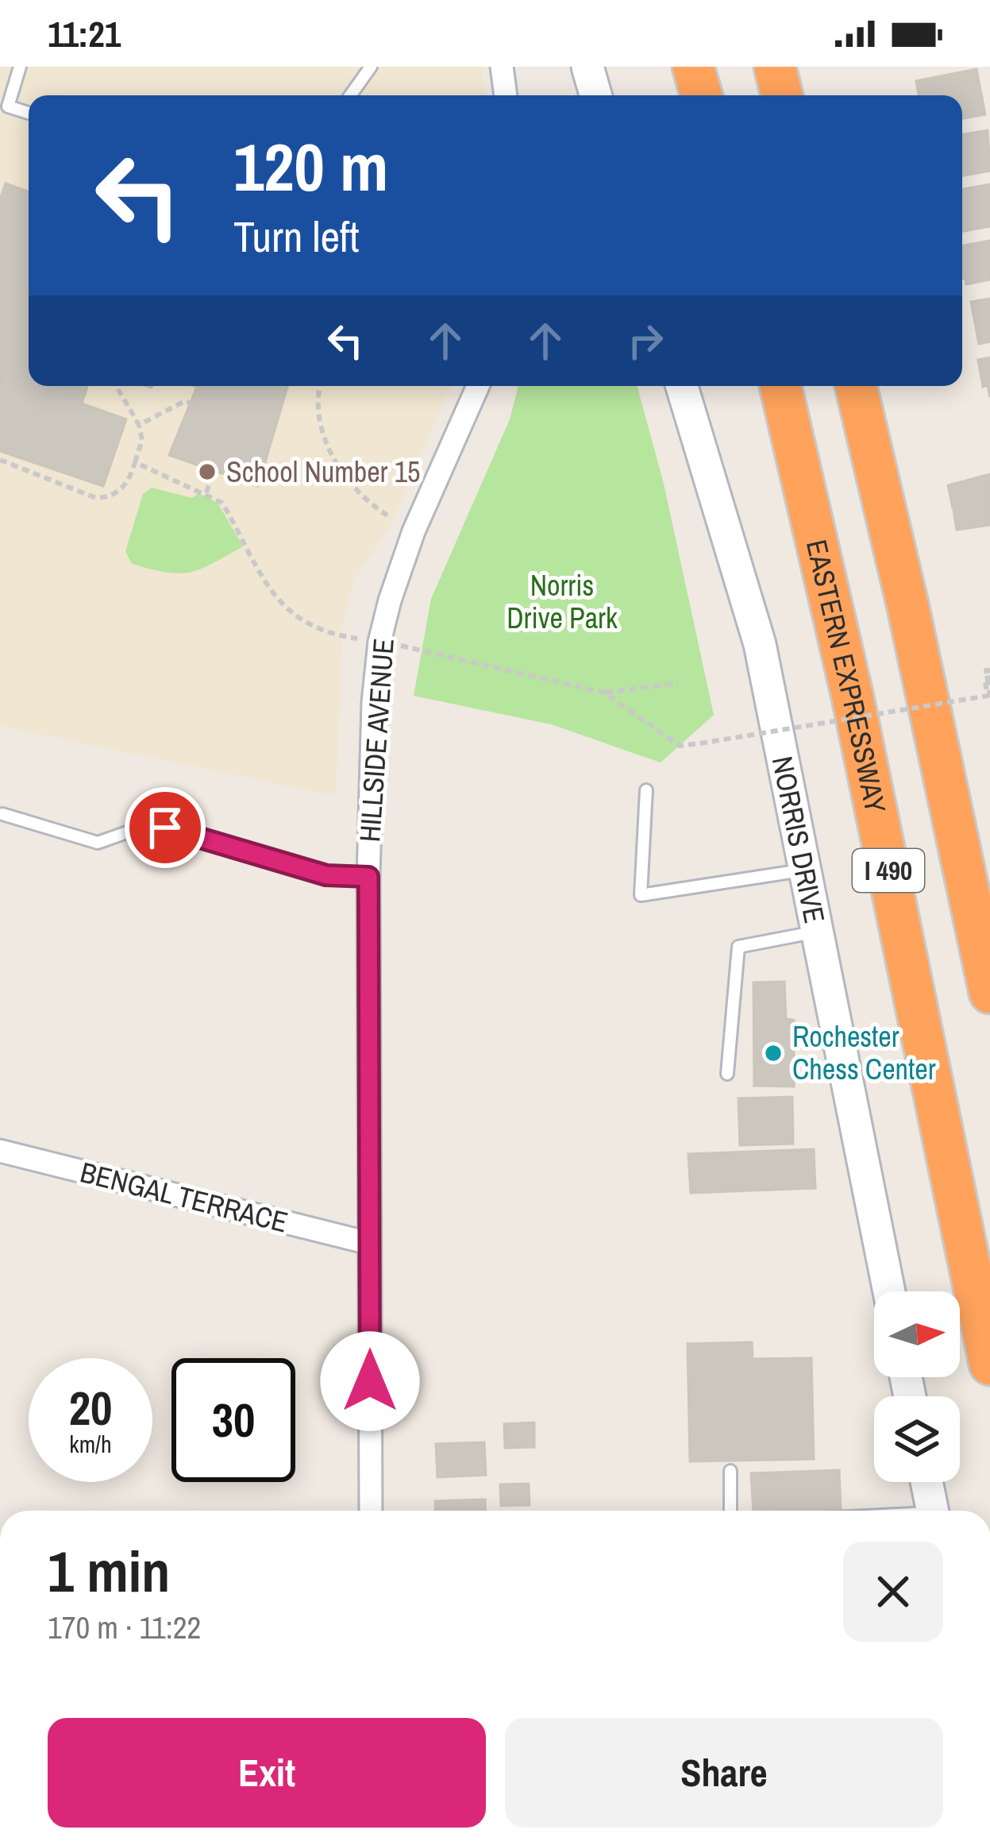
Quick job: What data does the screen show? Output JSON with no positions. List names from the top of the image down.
{
  "streets": {
    "highway": ["EASTERN EXPRESSWAY", "I 490"],
    "street": ["HILLSIDE AVENUE", "NORRIS DRIVE", "BENGAL TERRACE"]
  },
  "crossings": [
    ["HILLSIDE AVENUE", "BENGAL TERRACE"]
  ],
  "parks": ["Norris Drive Park"],
  "places": ["School Number 15", "Rochester Chess Center"],
  "north": "right",
  "page": {
    "status": "11:21",
    "turn": ["120 m", "Turn left"],
    "speed": "20 km/h",
    "limit": "30",
    "heading": ["1 min", "170 m · 11:22"],
    "buttons": ["Exit", "Share"]
  }
}
